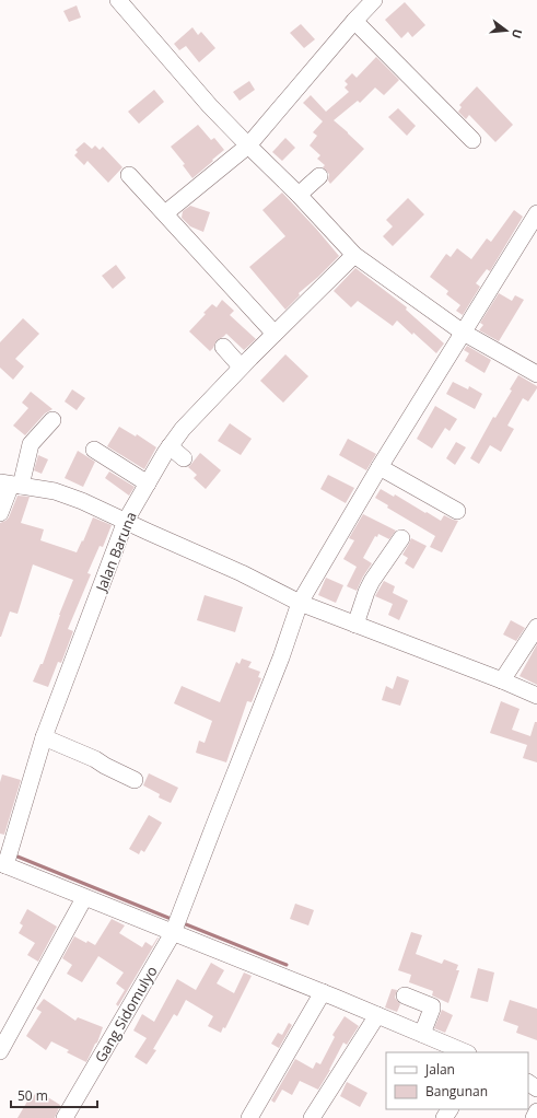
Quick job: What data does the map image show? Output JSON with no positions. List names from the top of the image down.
{
  "streets": {
    "street": ["Jalan Baruna", "Gang Sidomulyo"]
  },
  "legend": ["Jalan", "Bangunan"],
  "scale_bar": "50 m",
  "north": "right"
}
